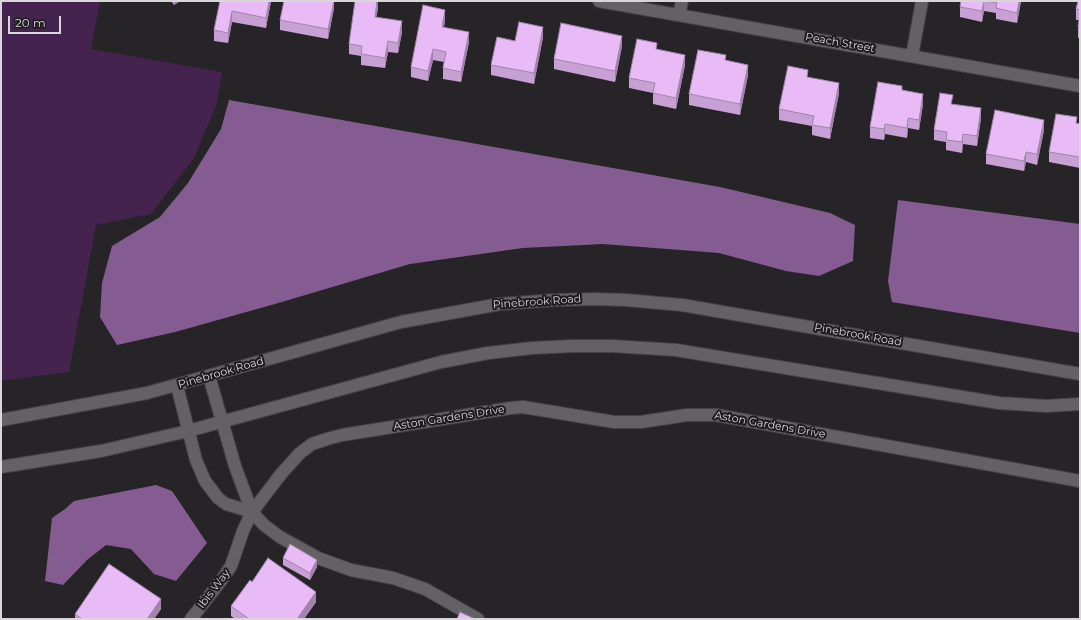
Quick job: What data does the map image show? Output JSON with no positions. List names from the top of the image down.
{
  "streets": {
    "street": [
      "Peach Street",
      "Pinebrook Road",
      "Aston Gardens Drive",
      "Ibis Way"
    ]
  },
  "crossings": [
    ["Aston Gardens Drive", "Ibis Way"]
  ],
  "scale_bar": "20 m"
}
